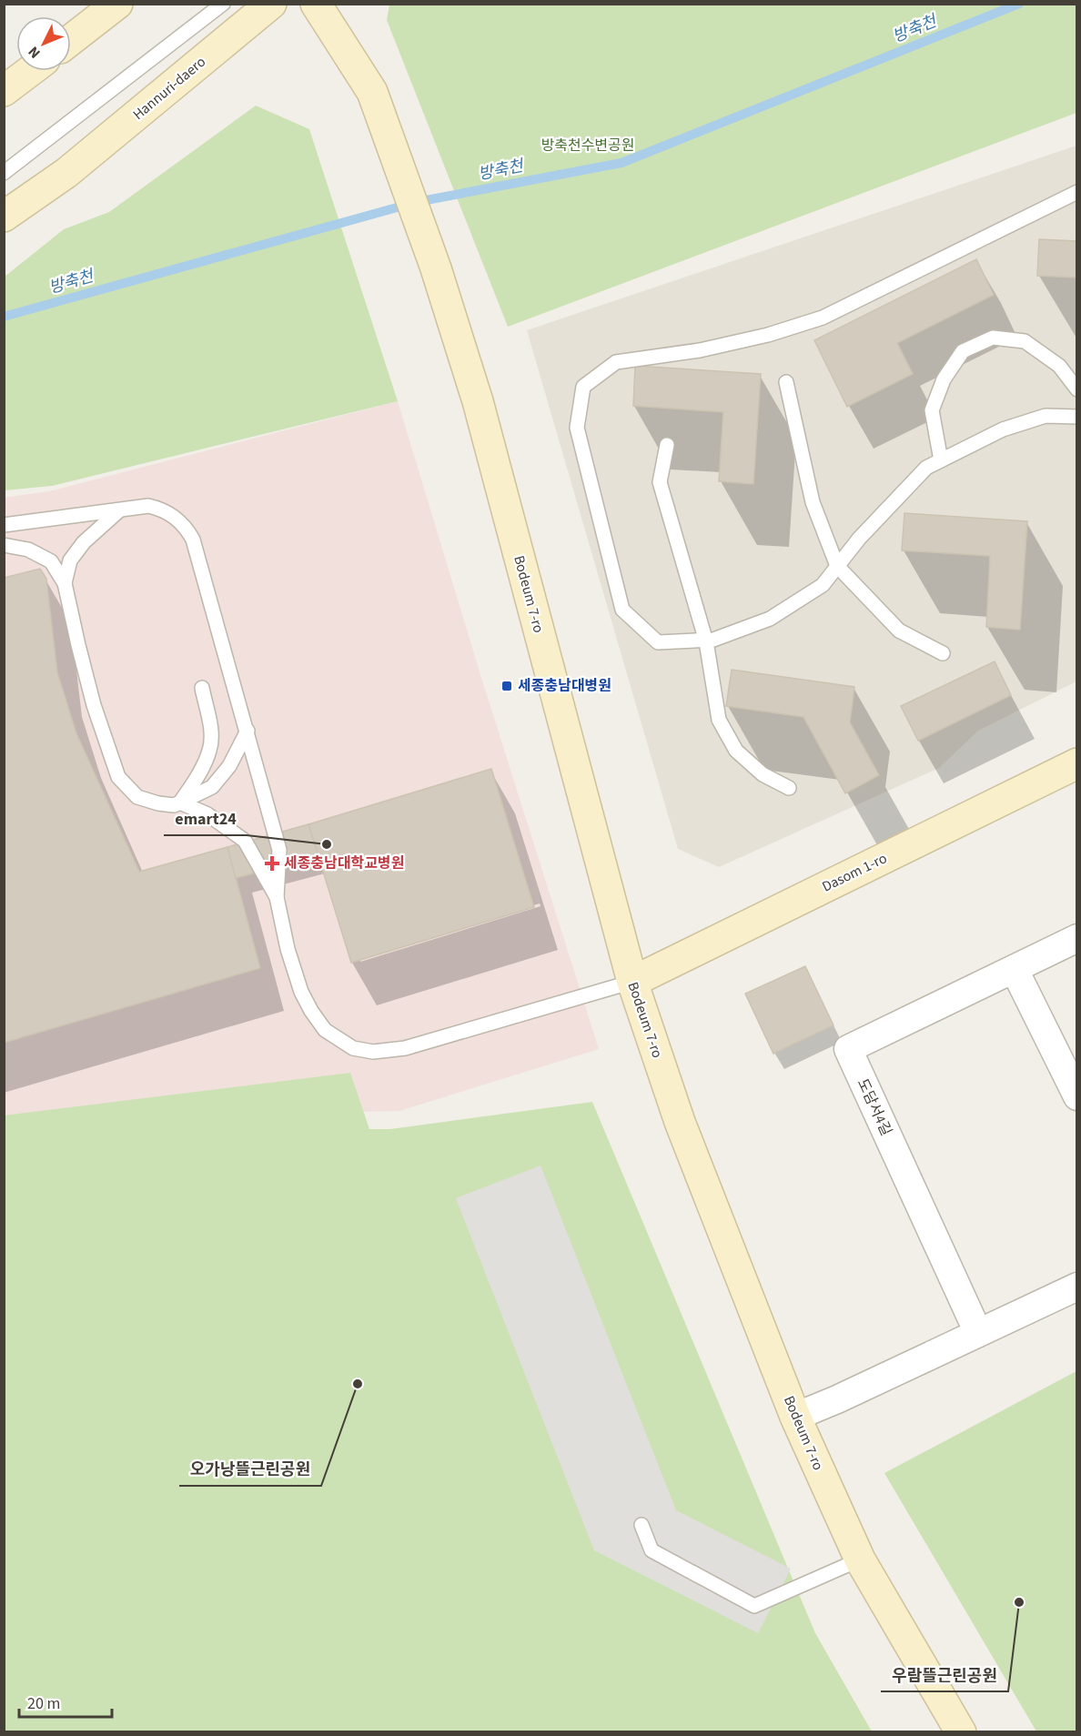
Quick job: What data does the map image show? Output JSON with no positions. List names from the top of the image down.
{
  "streets": {
    "street": [
      "Hannuri-daero",
      "Bodeum 7-ro",
      "Dasom 1-ro",
      "도담서4길"
    ]
  },
  "crossings": [
    ["Bodeum 7-ro", "Dasom 1-ro"]
  ],
  "water": ["방축천"],
  "parks": ["방축천수변공원"],
  "places": {
    "transit": ["세종충남대병원"],
    "other": ["emart24", "오가낭뜰근린공원", "우람뜰근린공원"],
    "health": ["세종충남대학교병원"]
  },
  "scale_bar": "20 m",
  "north": "bottom left"
}
